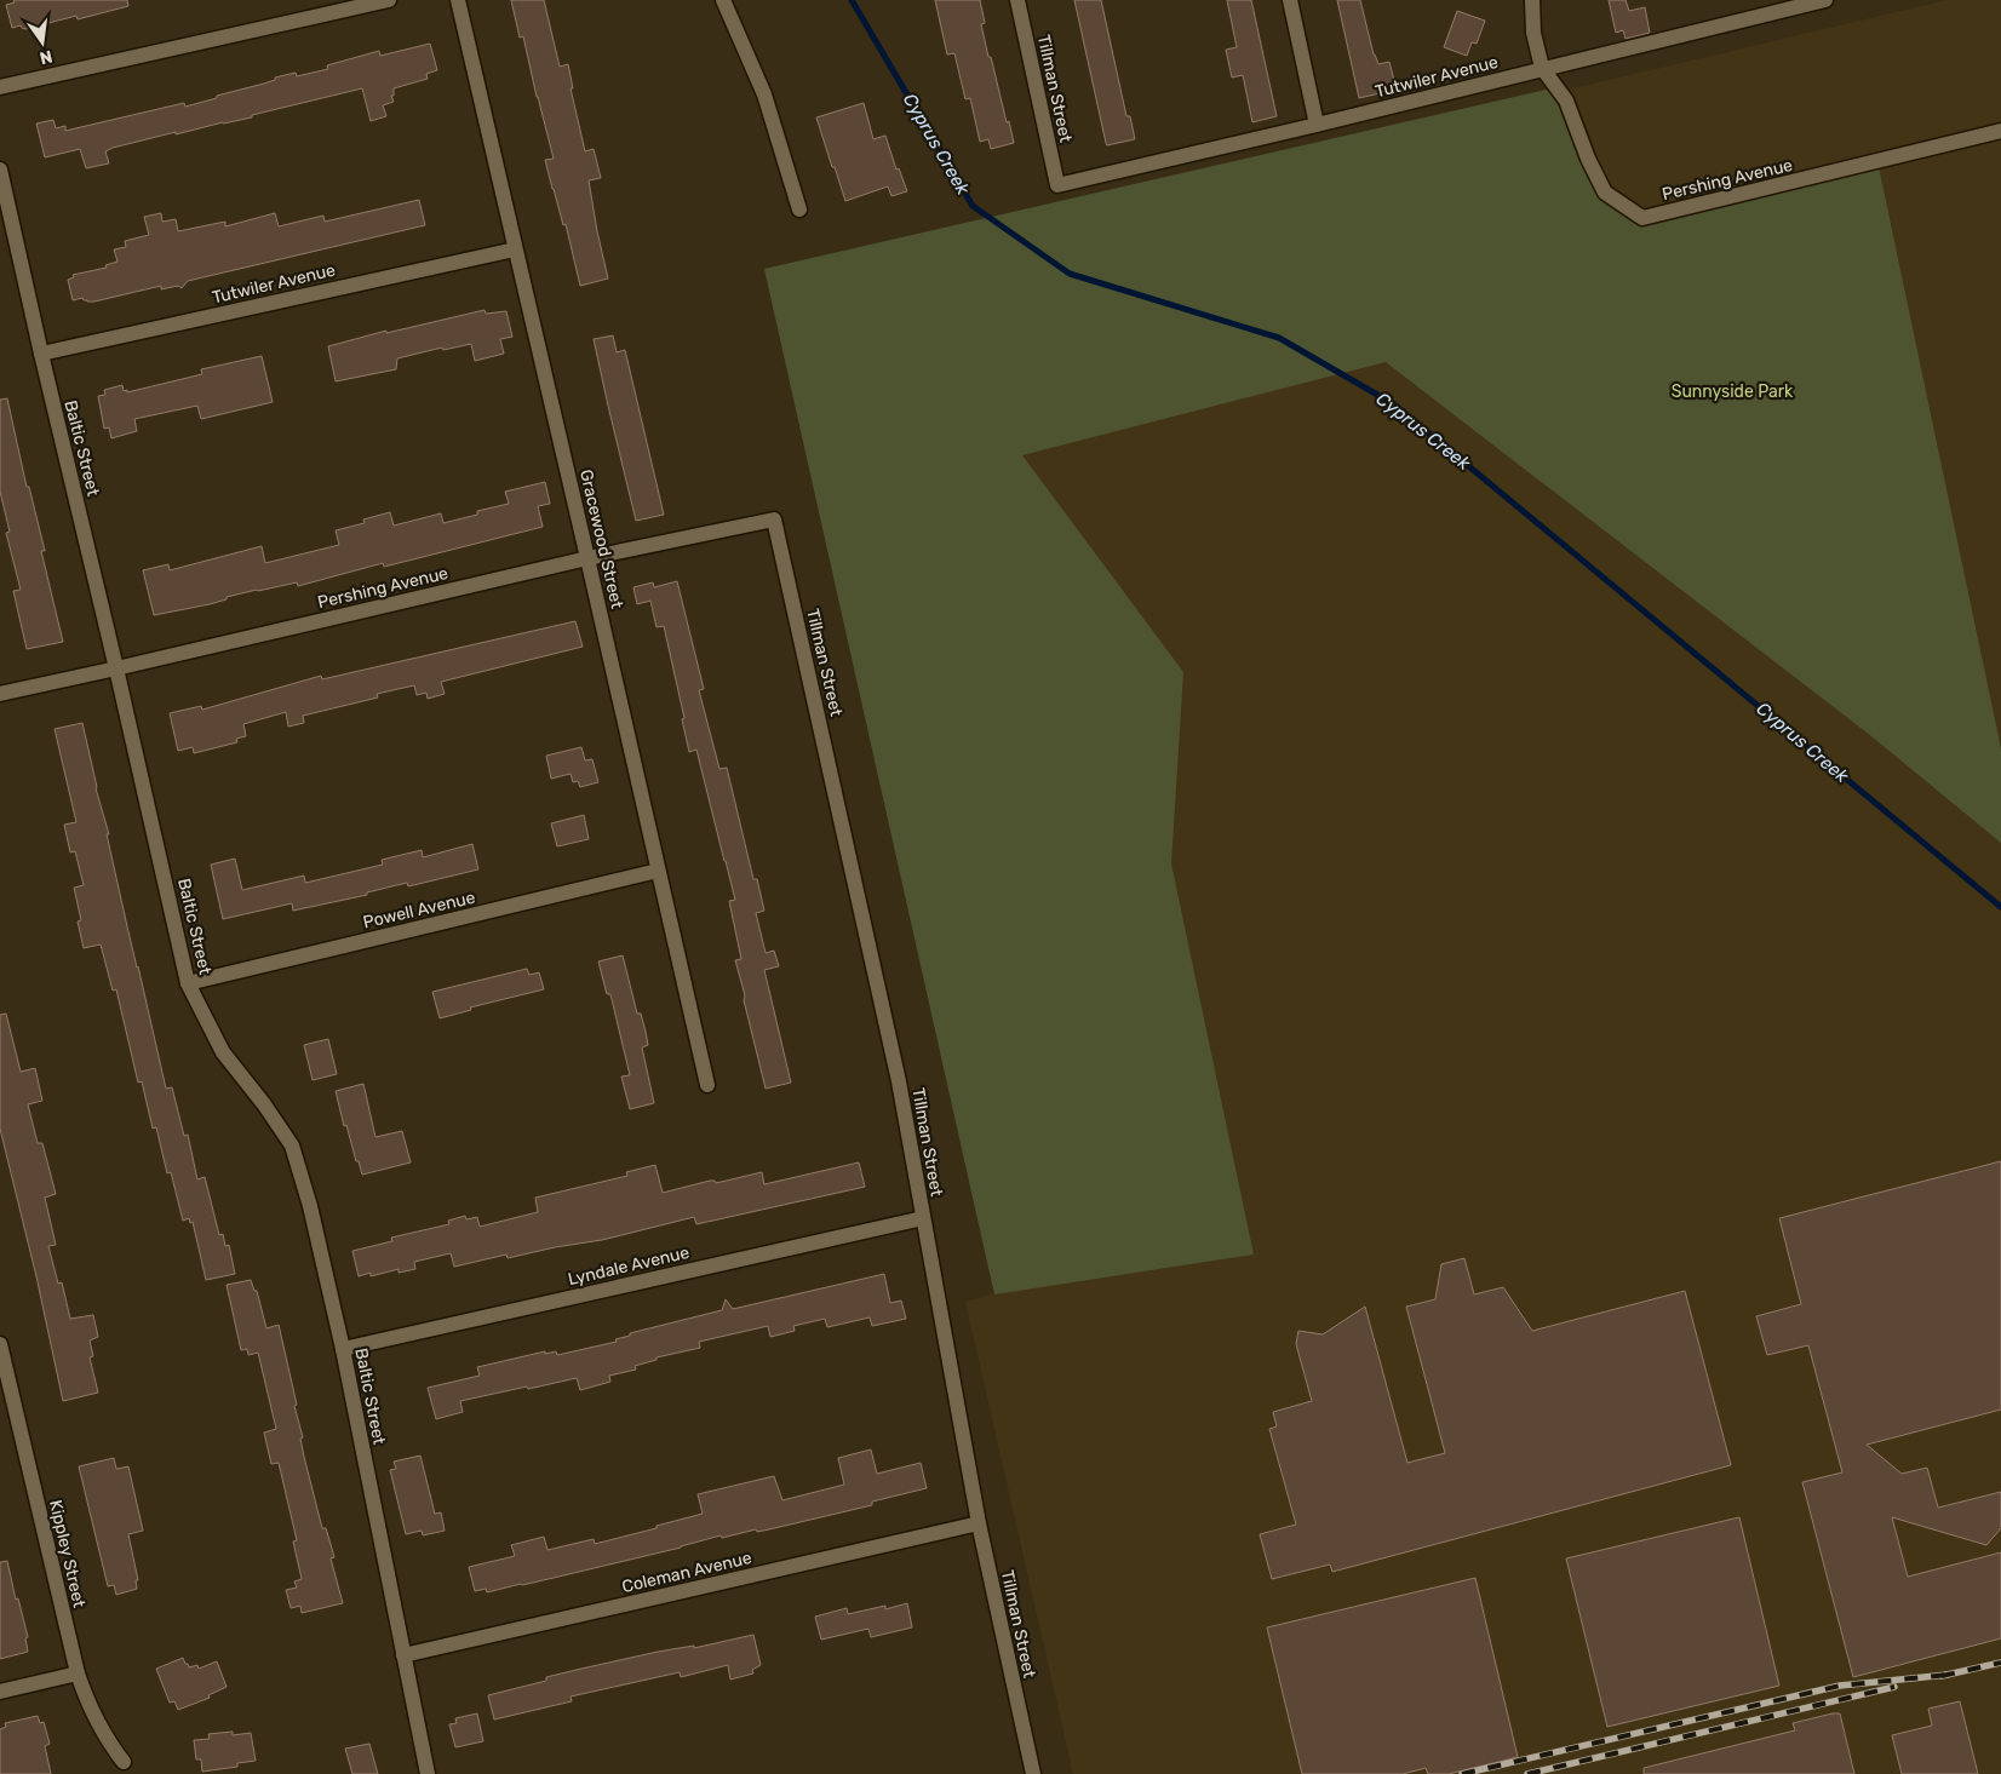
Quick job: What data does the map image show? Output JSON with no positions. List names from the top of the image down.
{
  "streets": {
    "street": [
      "Tutwiler Avenue",
      "Tillman Street",
      "Pershing Avenue",
      "Baltic Street",
      "Gracewood Street",
      "Powell Avenue",
      "Lyndale Avenue",
      "Kippley Street",
      "Coleman Avenue"
    ]
  },
  "crossings": [
    ["Tutwiler Avenue", "Tillman Street"],
    ["Tutwiler Avenue", "Pershing Avenue"],
    ["Tutwiler Avenue", "Baltic Street"],
    ["Tutwiler Avenue", "Gracewood Street"],
    ["Tillman Street", "Pershing Avenue"],
    ["Tillman Street", "Lyndale Avenue"],
    ["Tillman Street", "Coleman Avenue"],
    ["Pershing Avenue", "Baltic Street"],
    ["Pershing Avenue", "Gracewood Street"],
    ["Baltic Street", "Powell Avenue"],
    ["Baltic Street", "Lyndale Avenue"],
    ["Baltic Street", "Coleman Avenue"],
    ["Gracewood Street", "Powell Avenue"]
  ],
  "water": ["Cyprus Creek"],
  "parks": ["Sunnyside Park"],
  "north": "bottom"
}
